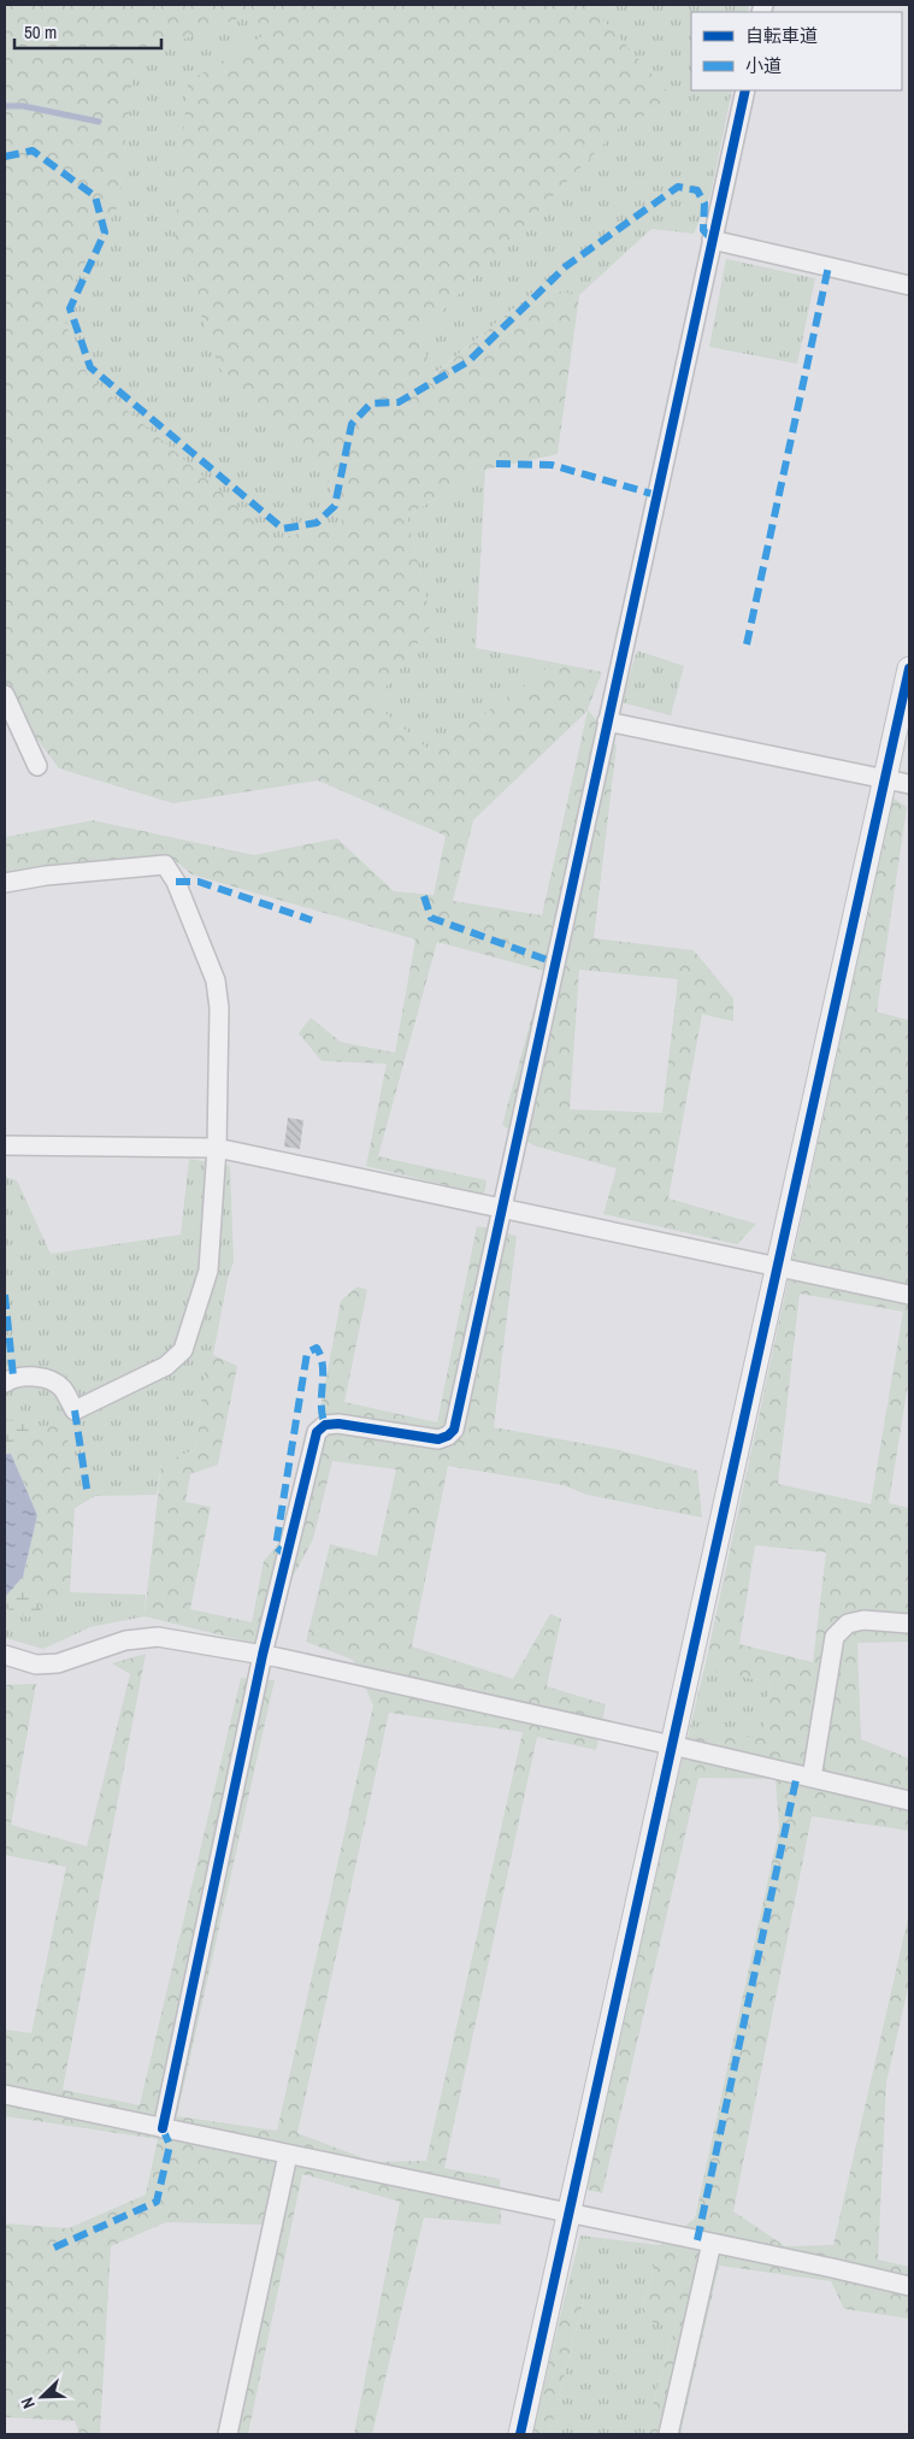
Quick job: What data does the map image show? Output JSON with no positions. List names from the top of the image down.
{
  "legend": ["自転車道", "小道"],
  "scale_bar": "50 m",
  "north": "bottom left"
}
